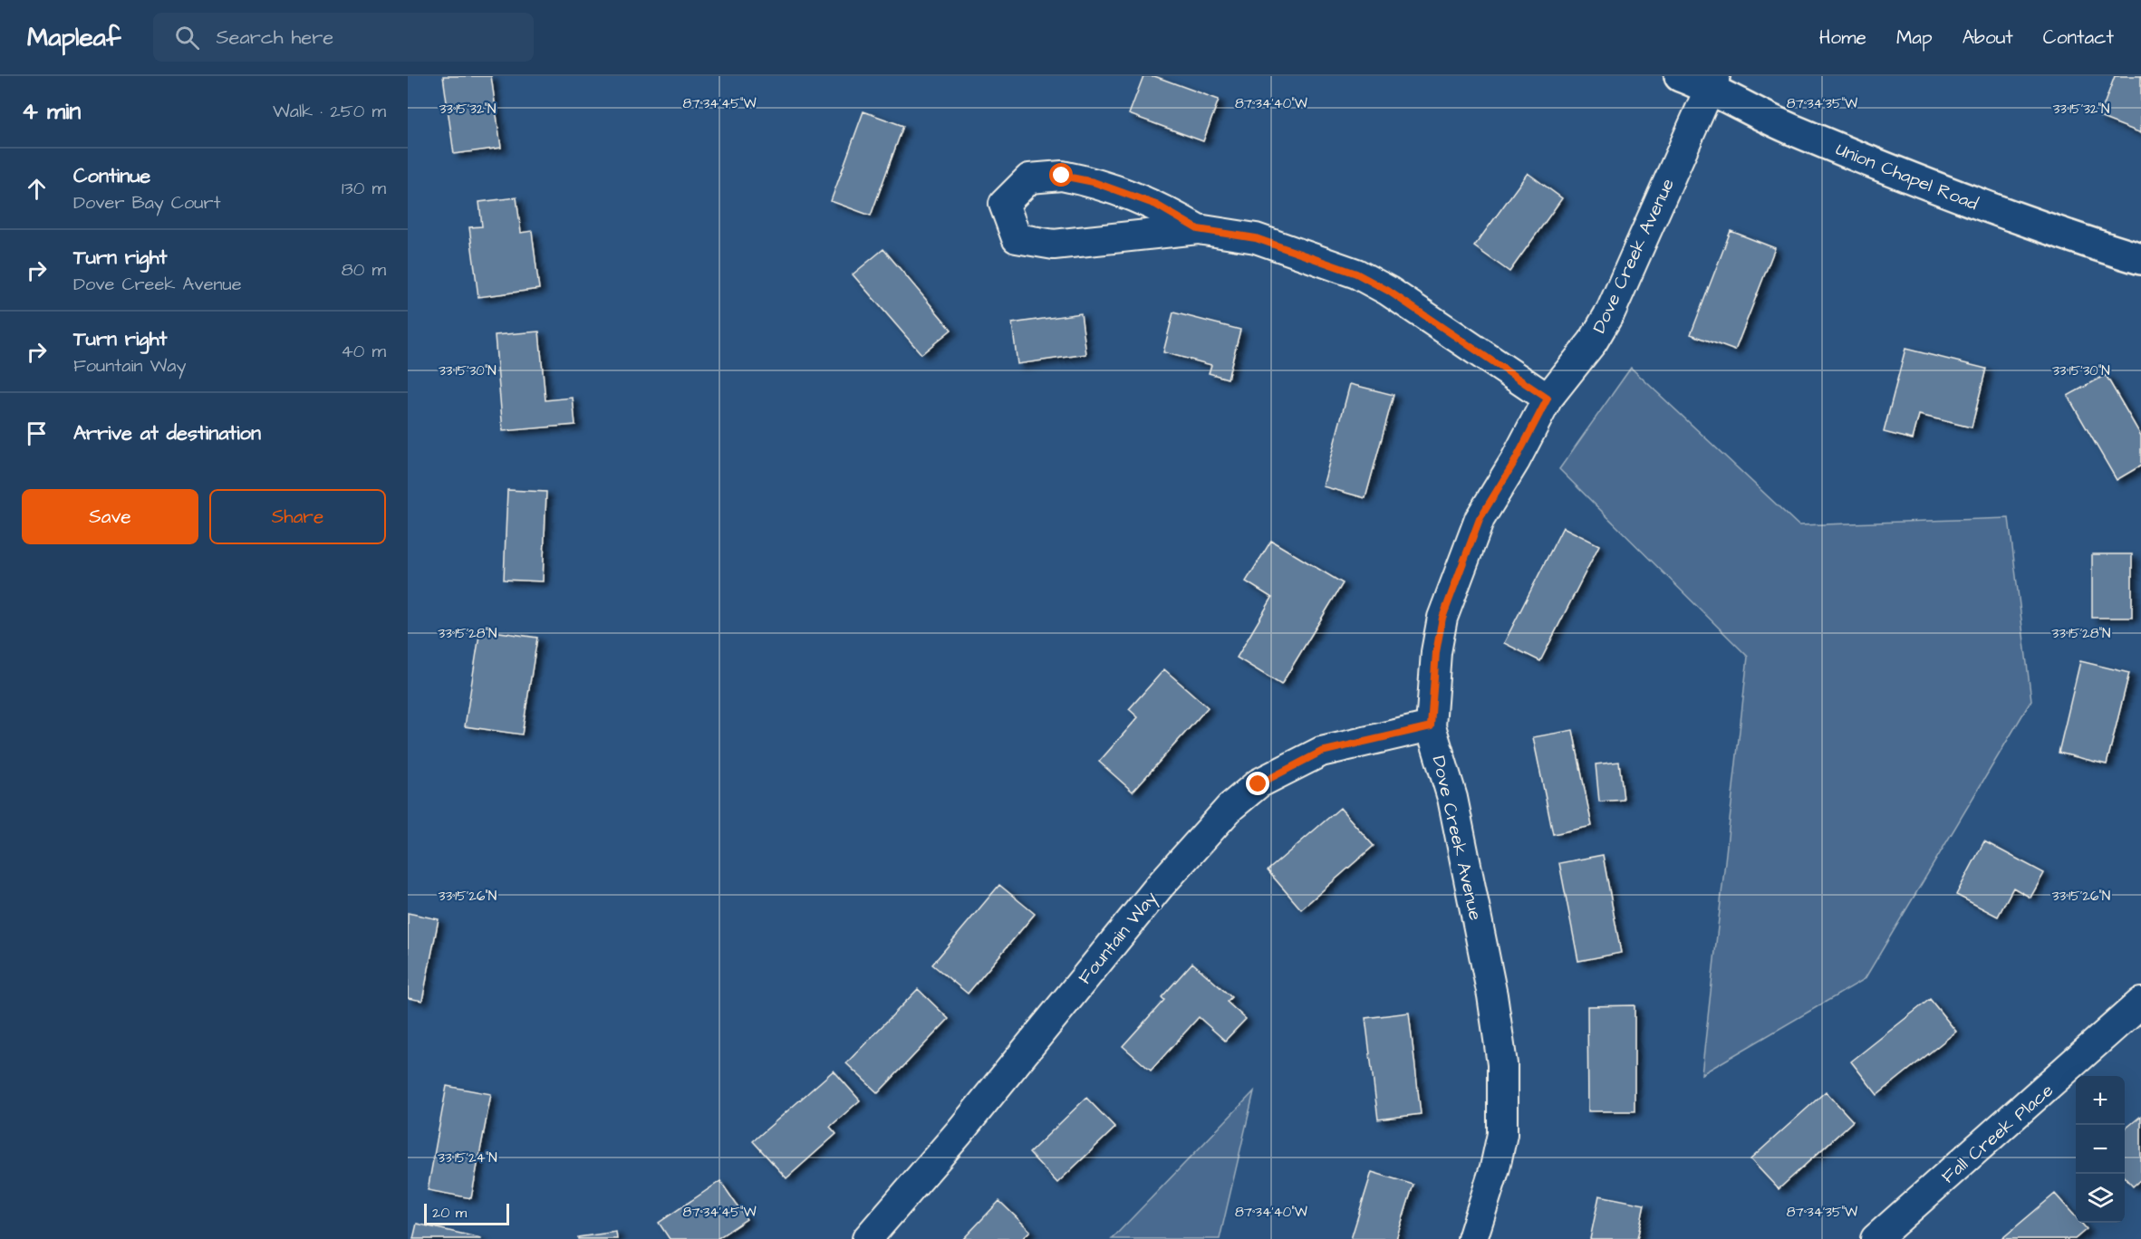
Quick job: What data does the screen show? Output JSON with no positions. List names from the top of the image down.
{
  "streets": {
    "street": [
      "Union Chapel Road",
      "Dove Creek Avenue",
      "Fountain Way",
      "Fall Creek Place"
    ]
  },
  "crossings": [
    ["Union Chapel Road", "Dove Creek Avenue"],
    ["Dove Creek Avenue", "Fountain Way"]
  ],
  "scale_bar": "20 m",
  "page": {
    "header": "Mapleaf",
    "search": "Search here",
    "nav": [
      "Home",
      "Map",
      "About",
      "Contact"
    ],
    "heading": ["4 min", "Walk · 250 m"],
    "list": [
      ["Continue", "Dover Bay Court", "130 m"],
      ["Turn right", "Dove Creek Avenue", "80 m"],
      ["Turn right", "Fountain Way", "40 m"],
      "Arrive at destination"
    ],
    "buttons": ["Save", "Share"],
    "map_buttons": ["+", "−"],
    "scale": "20 m"
  },
  "coordinates": [
    "87°34'45\"W",
    "87°34'40\"W",
    "87°34'35\"W",
    "33°15'32\"N",
    "33°15'30\"N",
    "33°15'28\"N",
    "33°15'26\"N",
    "33°15'24\"N"
  ]
}
